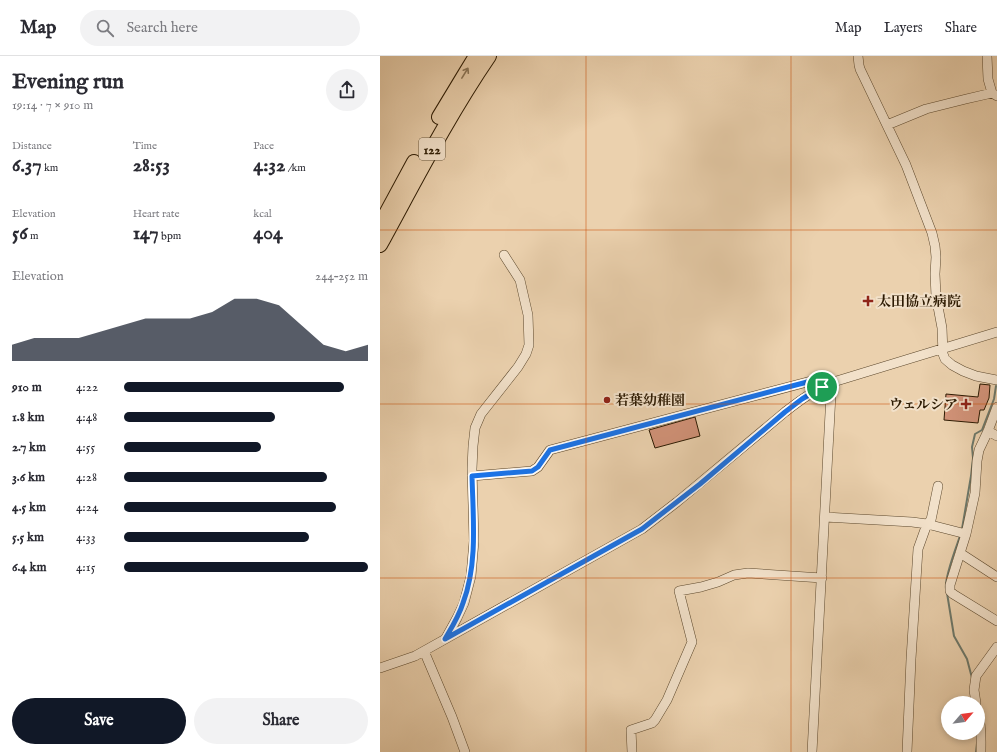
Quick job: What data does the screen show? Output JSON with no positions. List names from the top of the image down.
{
  "streets": {
    "highway": ["122"]
  },
  "places": {
    "health": ["太田協立病院", "ウェルシア"],
    "other": ["若葉幼稚園"]
  },
  "north": "top right",
  "page": {
    "header": "Map",
    "search": "Search here",
    "nav": ["Map", "Layers", "Share"],
    "heading": ["Evening run", "19:14 · 7 × 910 m"],
    "stats": [
      ["Distance", "6.37 km"],
      ["Time", "28:53"],
      ["Pace", "4:32 /km"],
      ["Elevation", "56 m"],
      ["Heart rate", "147 bpm"],
      ["kcal", "404"]
    ],
    "chart": ["Elevation", "244–252 m"],
    "list": [
      {
        "name": "910 m",
        "note": "4:22"
      },
      {
        "name": "1.8 km",
        "note": "4:48"
      },
      {
        "name": "2.7 km",
        "note": "4:55"
      },
      {
        "name": "3.6 km",
        "note": "4:28"
      },
      {
        "name": "4.5 km",
        "note": "4:24"
      },
      {
        "name": "5.5 km",
        "note": "4:33"
      },
      {
        "name": "6.4 km",
        "note": "4:15"
      }
    ],
    "buttons": ["Save", "Share"]
  }
}
